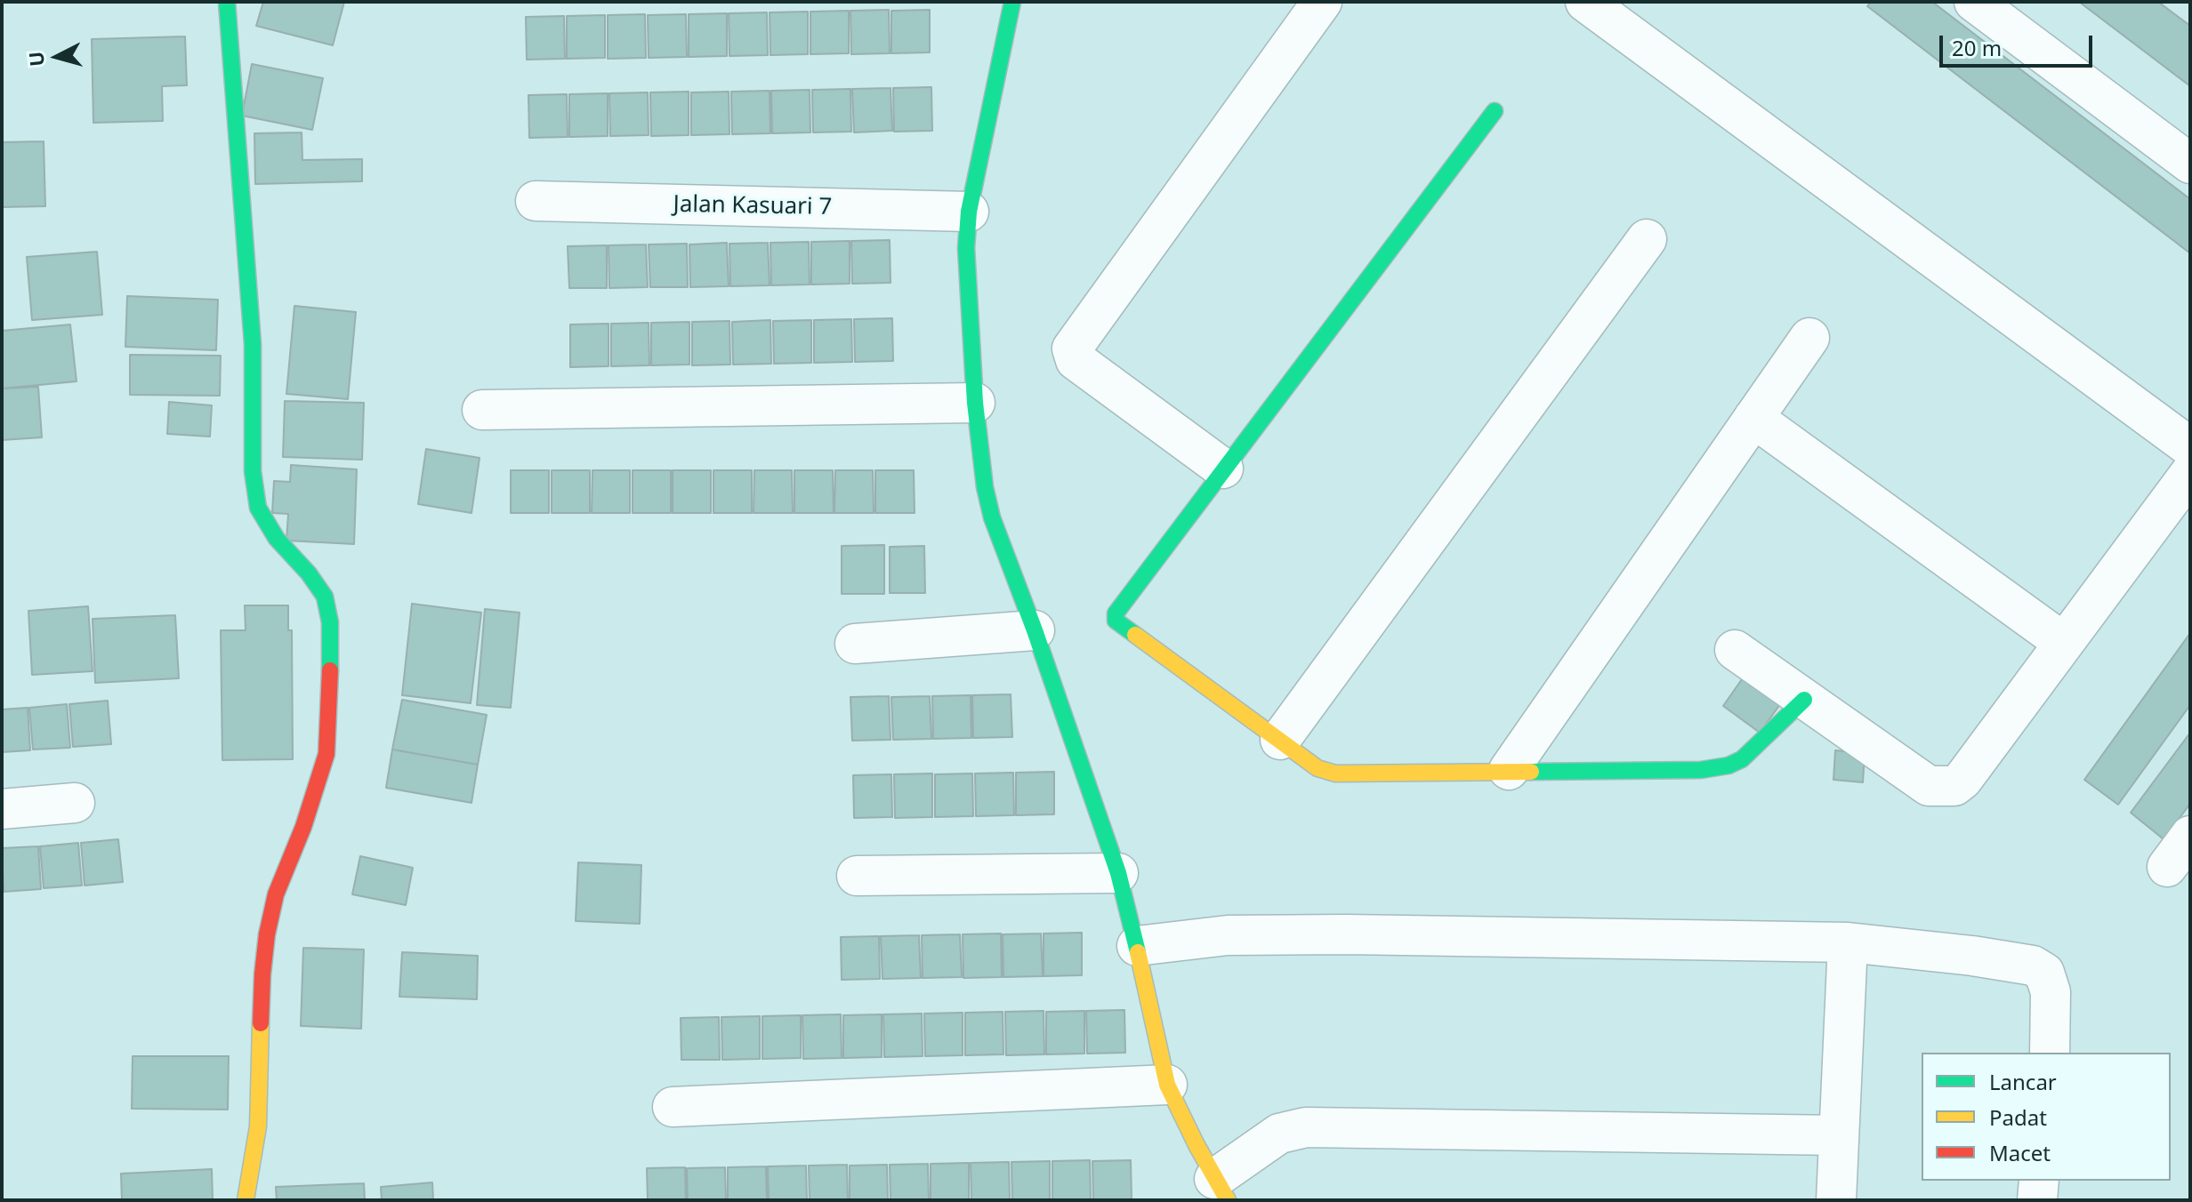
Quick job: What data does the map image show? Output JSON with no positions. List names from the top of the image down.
{
  "streets": {
    "street": ["Jalan Kasuari 7"]
  },
  "legend": ["Lancar", "Padat", "Macet"],
  "scale_bar": "20 m",
  "north": "left"
}
